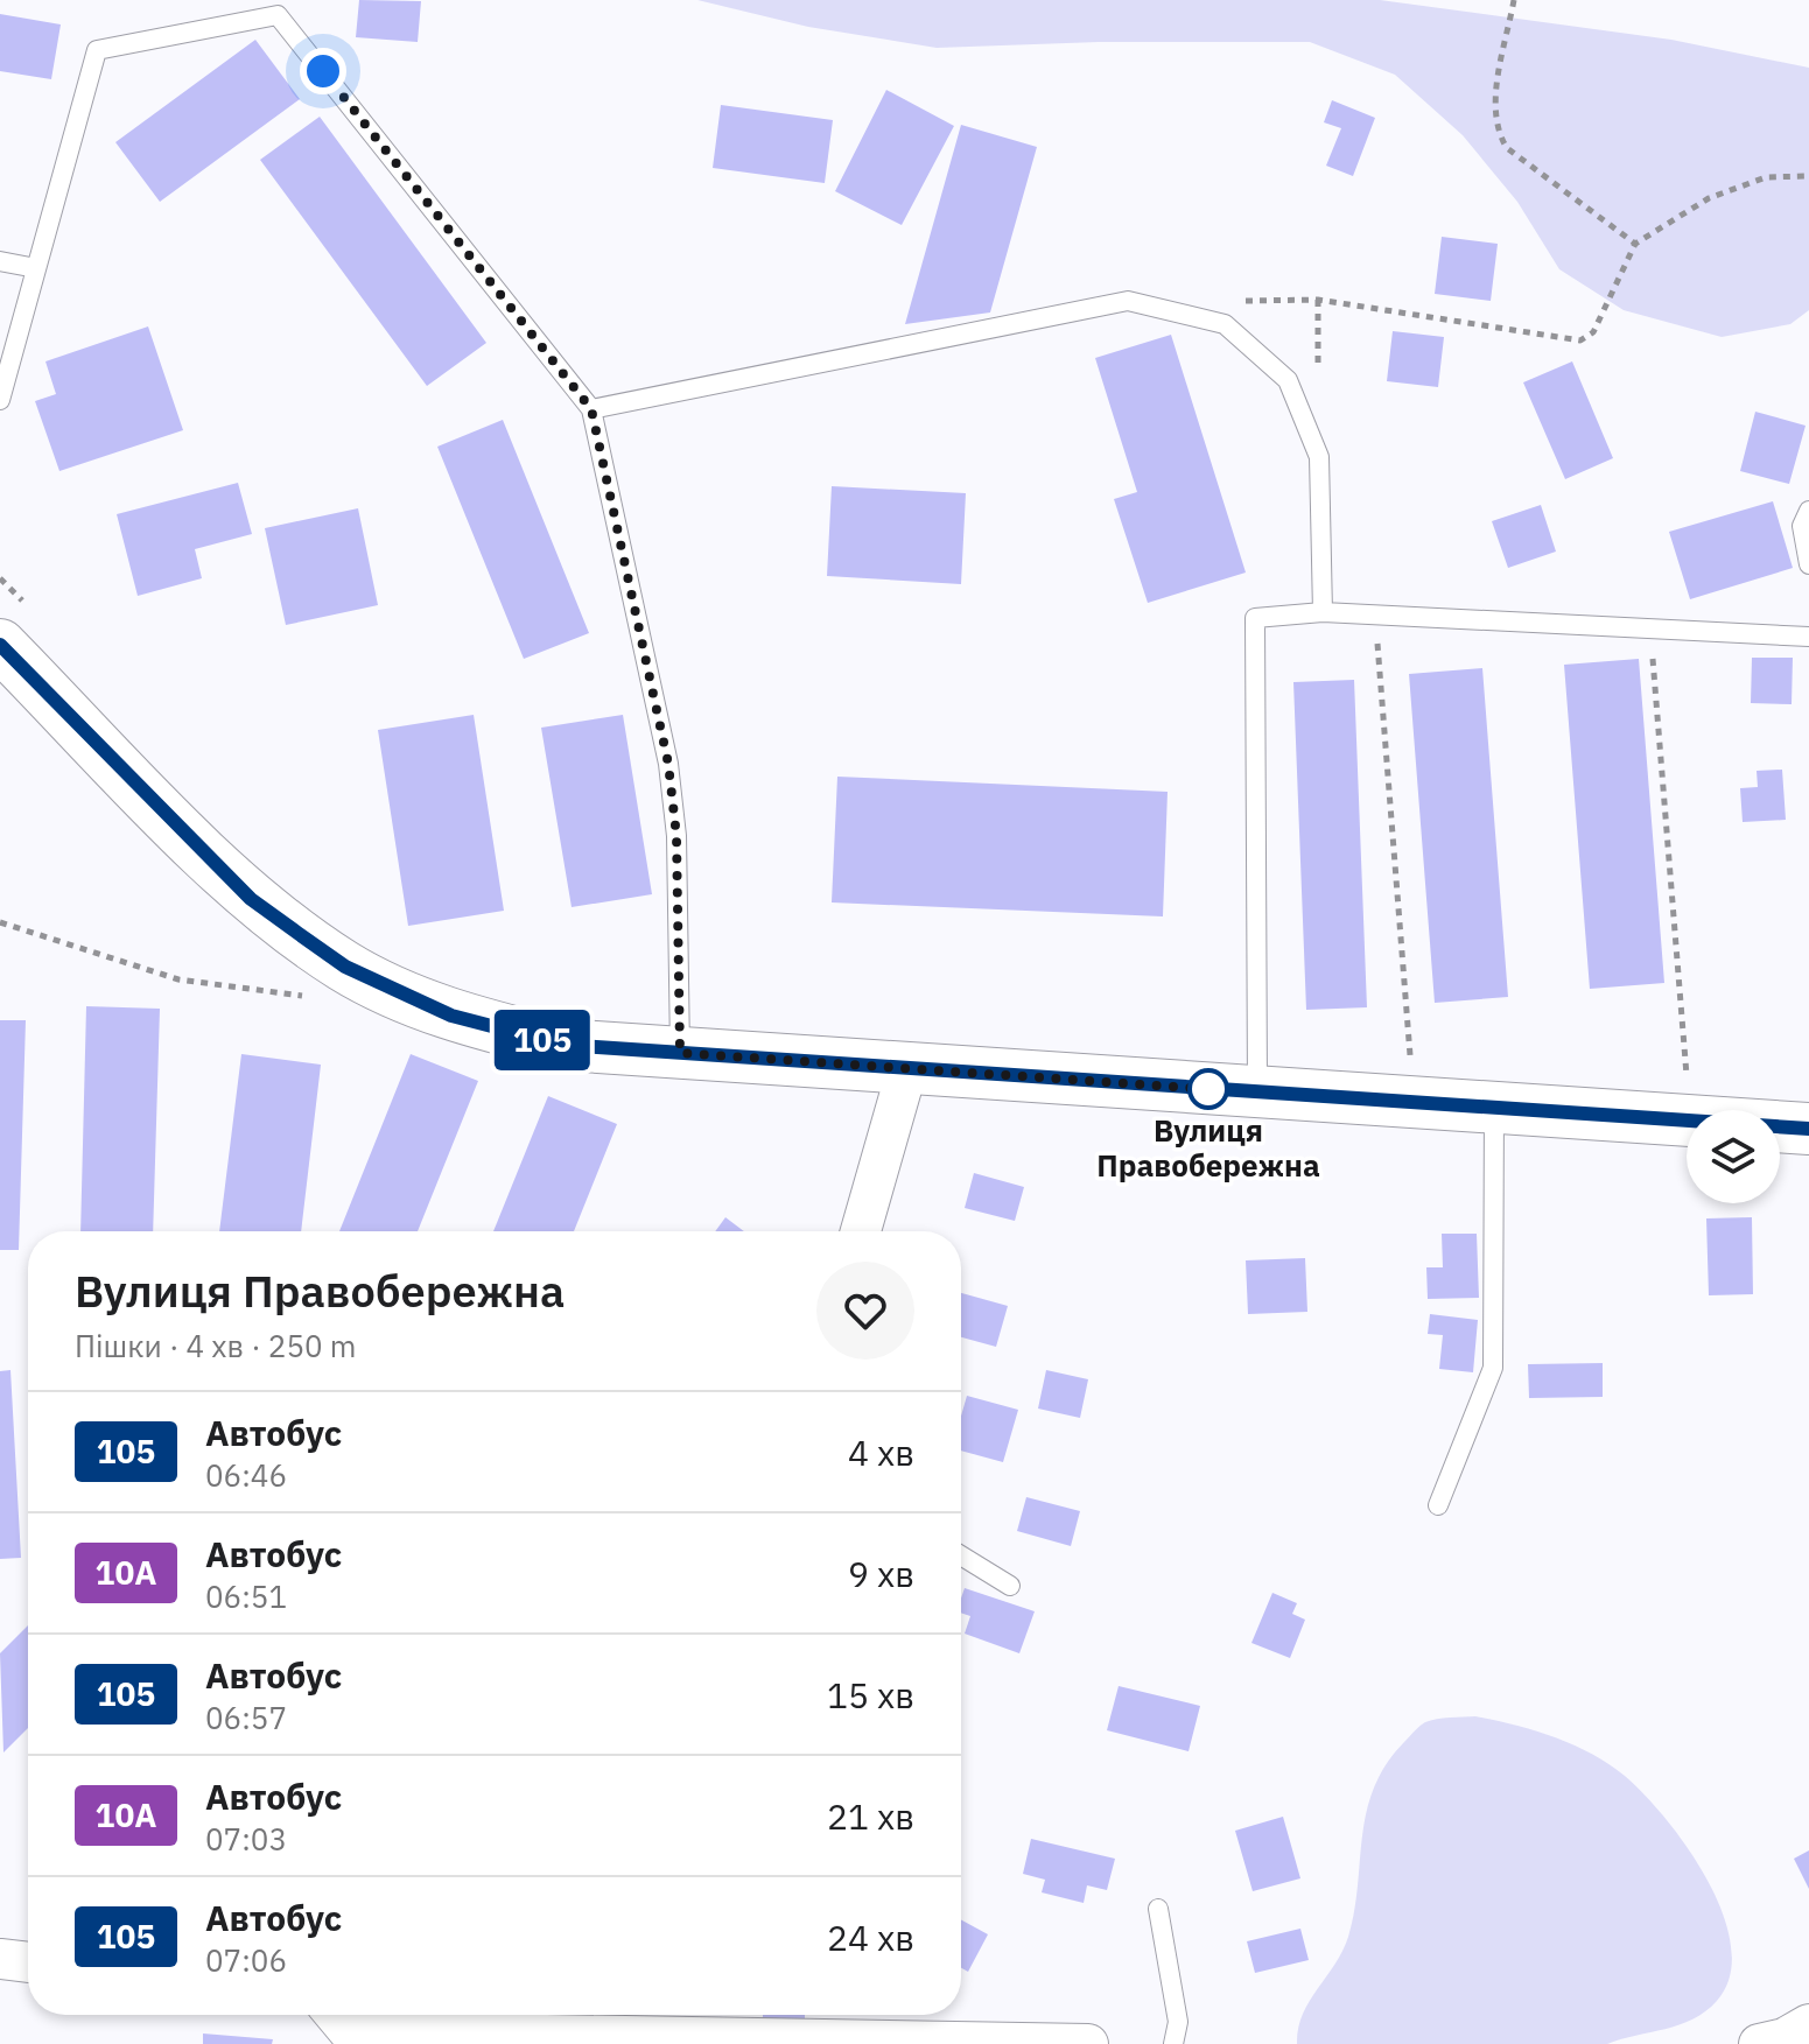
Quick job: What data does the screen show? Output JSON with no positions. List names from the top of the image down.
{
  "places": ["Вулиця Правобережна"],
  "lines": ["bus line 105"],
  "page": {
    "on_map": "105",
    "heading": ["Вулиця Правобережна", "Пішки · 4 хв · 250 m"],
    "list": [
      {
        "mark": "105",
        "name": "Автобус",
        "note": "06:46",
        "value": "4 хв"
      },
      {
        "mark": "10А",
        "name": "Автобус",
        "note": "06:51",
        "value": "9 хв"
      },
      {
        "mark": "105",
        "name": "Автобус",
        "note": "06:57",
        "value": "15 хв"
      },
      {
        "mark": "10А",
        "name": "Автобус",
        "note": "07:03",
        "value": "21 хв"
      },
      {
        "mark": "105",
        "name": "Автобус",
        "note": "07:06",
        "value": "24 хв"
      }
    ]
  }
}
